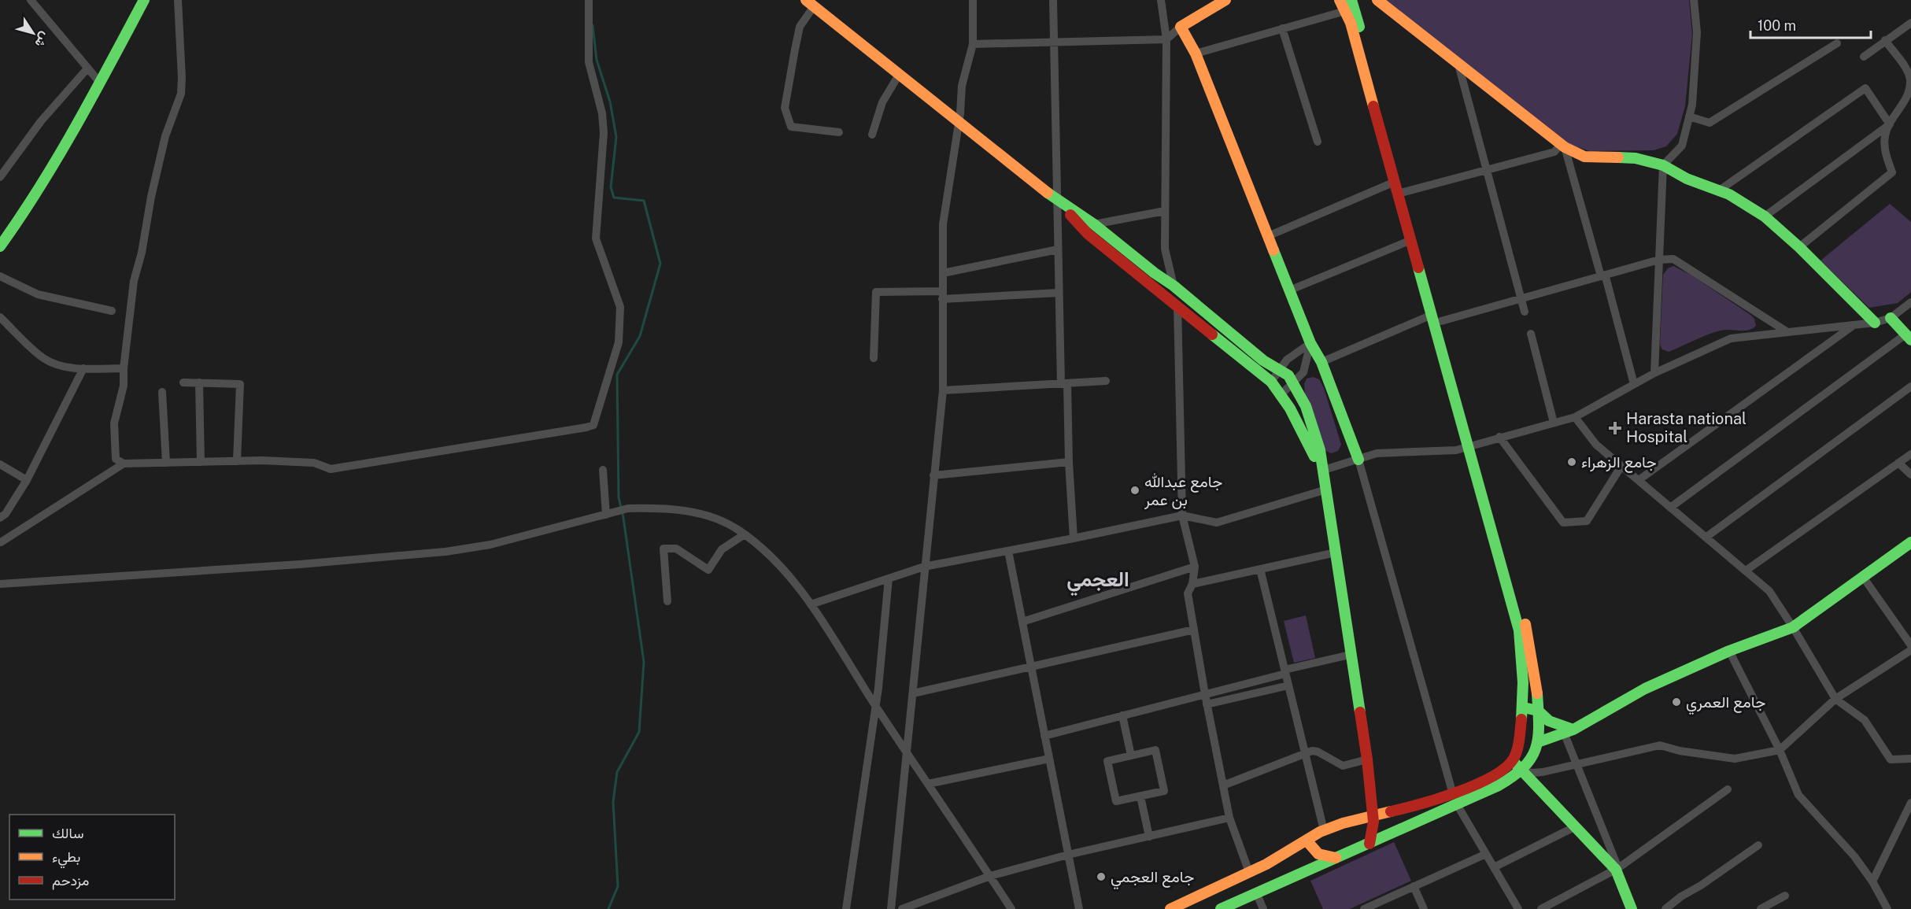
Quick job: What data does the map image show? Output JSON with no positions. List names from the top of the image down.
{
  "districts": ["العجمي"],
  "places": {
    "health": ["Harasta national Hospital"],
    "other": [
      "جامع الزهراء",
      "جامع عبدالله بن عمر",
      "جامع العمري",
      "جامع العجمي"
    ]
  },
  "legend": ["سالك", "بطيء", "مزدحم"],
  "scale_bar": "100 m",
  "north": "bottom right"
}
